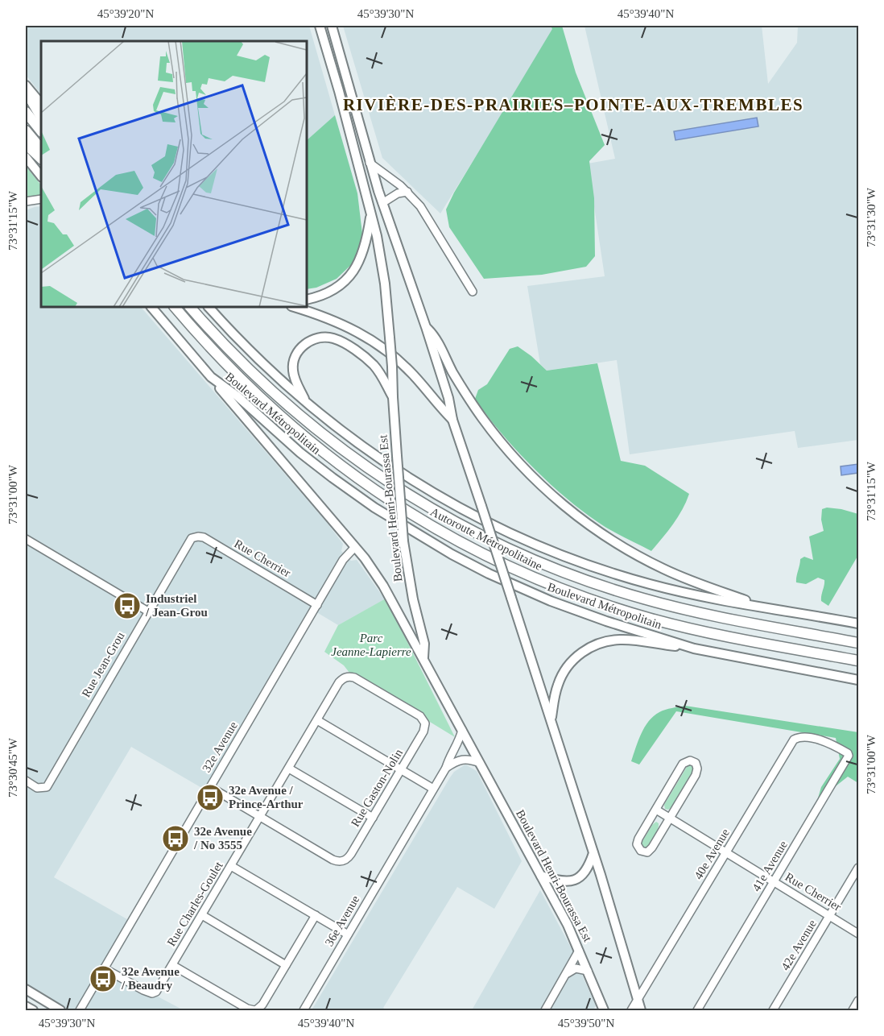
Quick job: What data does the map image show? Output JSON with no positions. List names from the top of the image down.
{
  "streets": {
    "highway": ["Autoroute Métropolitaine"],
    "main road": ["Boulevard Métropolitain", "Boulevard Henri-Bourassa Est"],
    "street": [
      "Rue Cherrier",
      "Rue Jean-Grou",
      "32e Avenue",
      "Rue Gaston-Nolin",
      "40e Avenue",
      "41e Avenue",
      "Rue Charles-Goulet",
      "36e Avenue",
      "42e Avenue"
    ]
  },
  "crossings": [
    ["Boulevard Henri-Bourassa Est", "36e Avenue"],
    ["Rue Cherrier", "Rue Jean-Grou"],
    ["Rue Cherrier", "32e Avenue"],
    ["Rue Cherrier", "40e Avenue"],
    ["Rue Cherrier", "41e Avenue"],
    ["Rue Cherrier", "42e Avenue"],
    ["32e Avenue", "Rue Charles-Goulet"],
    ["Rue Gaston-Nolin", "Rue Charles-Goulet"],
    ["40e Avenue", "41e Avenue"]
  ],
  "districts": ["RIVIÈRE-DES-PRAIRIES–POINTE-AUX-TREMBLES"],
  "parks": ["Parc Jeanne-Lapierre"],
  "places": {
    "bus stop": [
      "Industriel / Jean-Grou",
      "32e Avenue / Prince-Arthur",
      "32e Avenue / No 3555",
      "32e Avenue / Beaudry"
    ]
  },
  "coordinates": [
    "45°39'20\"N",
    "45°39'30\"N",
    "45°39'40\"N",
    "73°31'30\"W",
    "73°31'15\"W",
    "73°31'00\"W",
    "73°30'45\"W",
    "45°39'50\"N"
  ]
}
